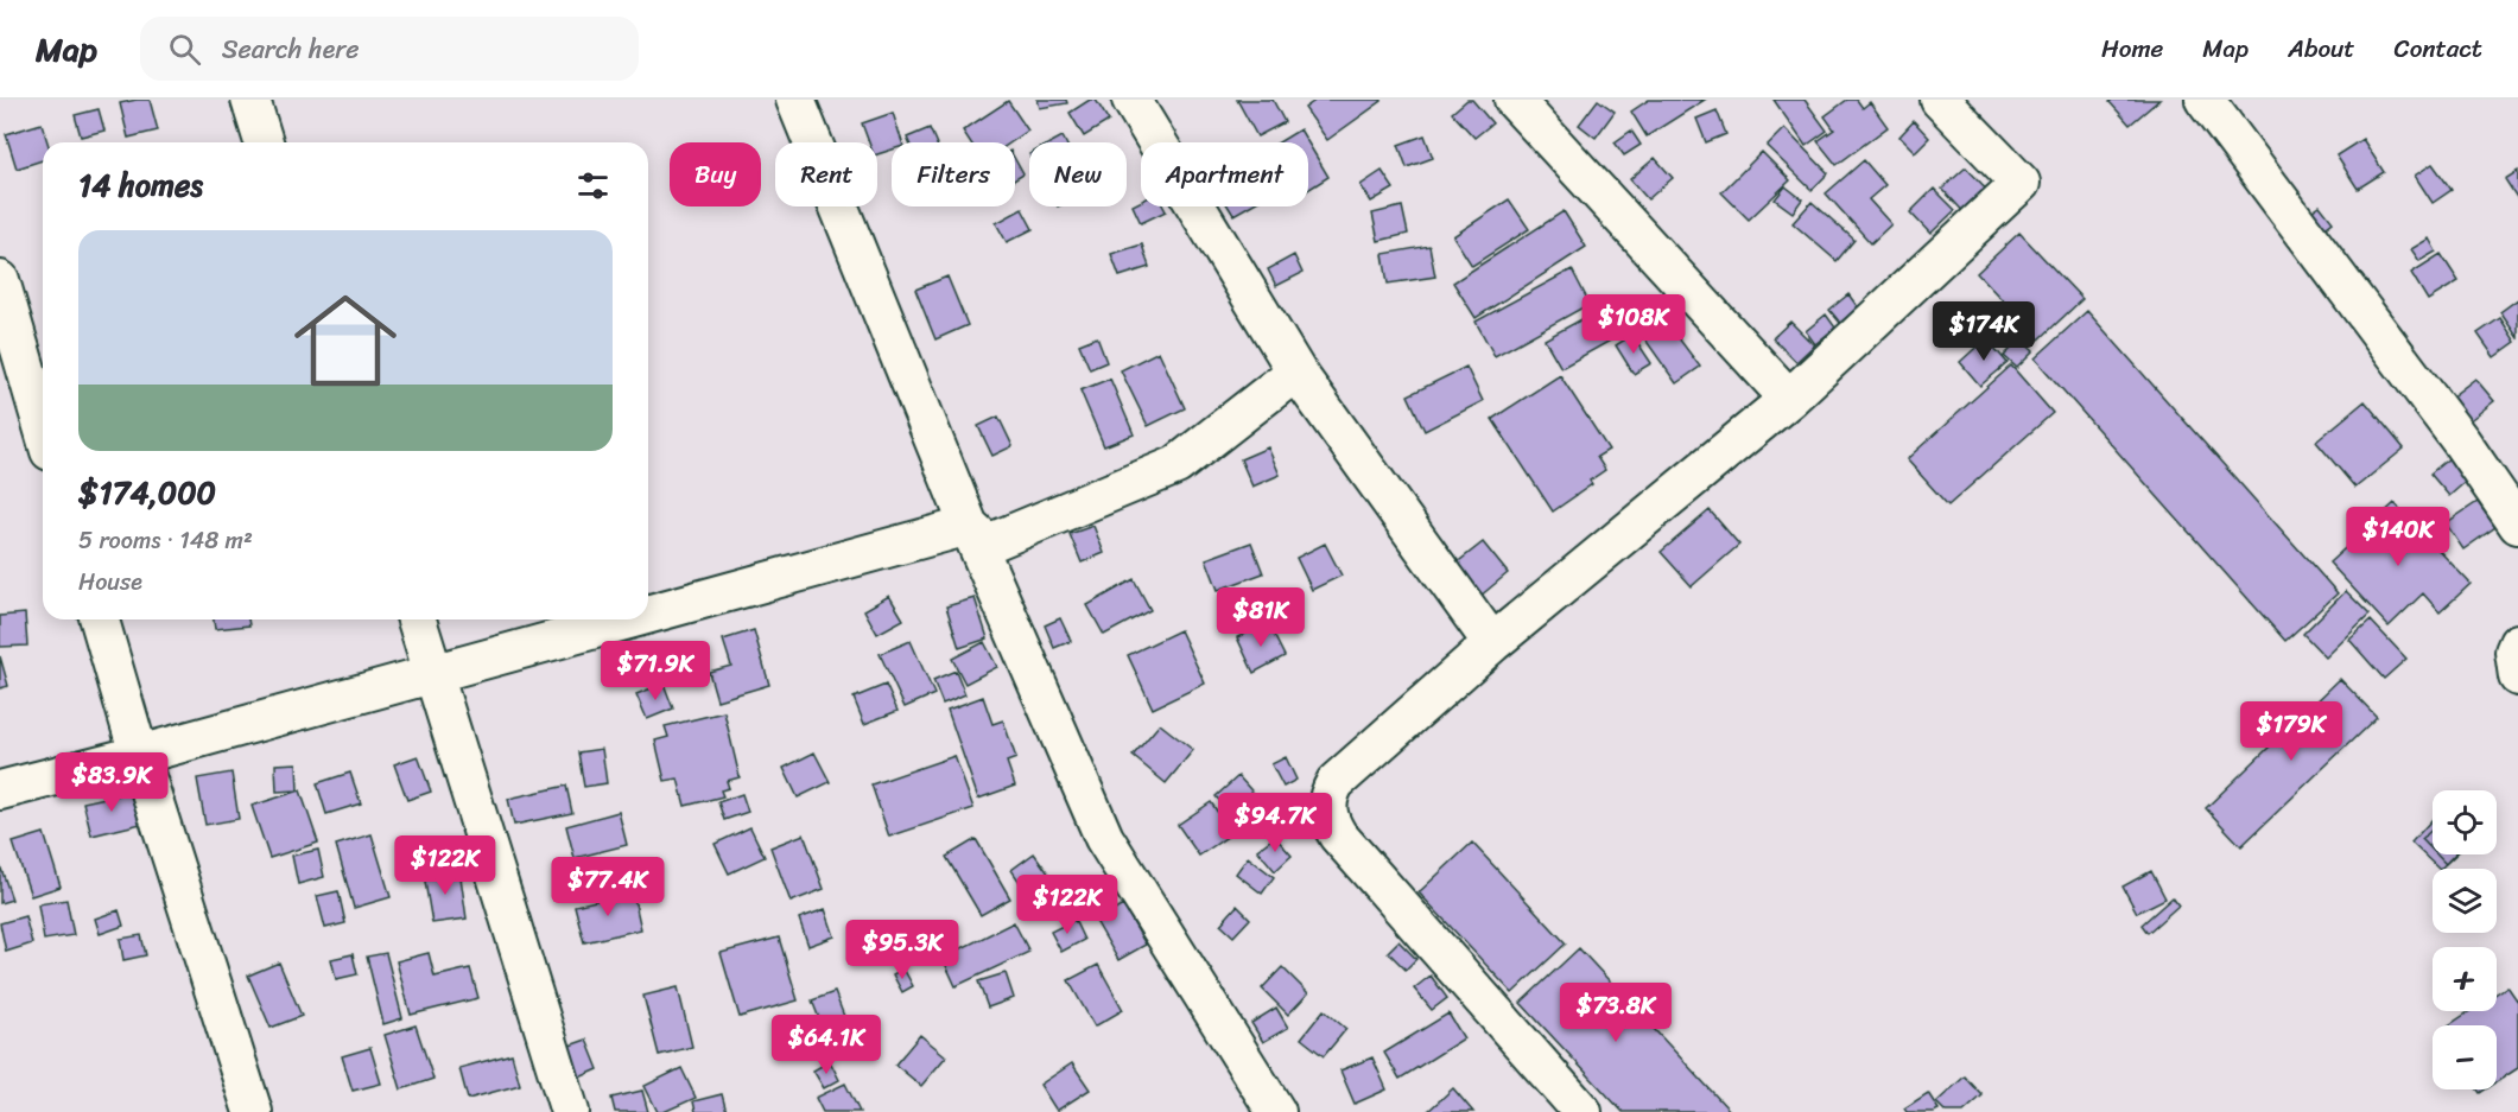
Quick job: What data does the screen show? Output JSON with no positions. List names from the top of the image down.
{
  "page": {
    "header": "Map",
    "search": "Search here",
    "nav": [
      "Home",
      "Map",
      "About",
      "Contact"
    ],
    "chip": [
      "Buy",
      "Rent",
      "Filters",
      "New",
      "Apartment"
    ],
    "heading": "14 homes",
    "list": [
      {
        "name": "$174,000",
        "note": "5 rooms · 148 m² · House"
      }
    ],
    "price": [
      "$108K",
      "$174K",
      "$140K",
      "$81K",
      "$71.9K",
      "$179K",
      "$83.9K",
      "$94.7K",
      "$122K",
      "$77.4K",
      "$122K",
      "$95.3K",
      "$73.8K",
      "$64.1K"
    ],
    "map_buttons": ["+", "−"]
  }
}
